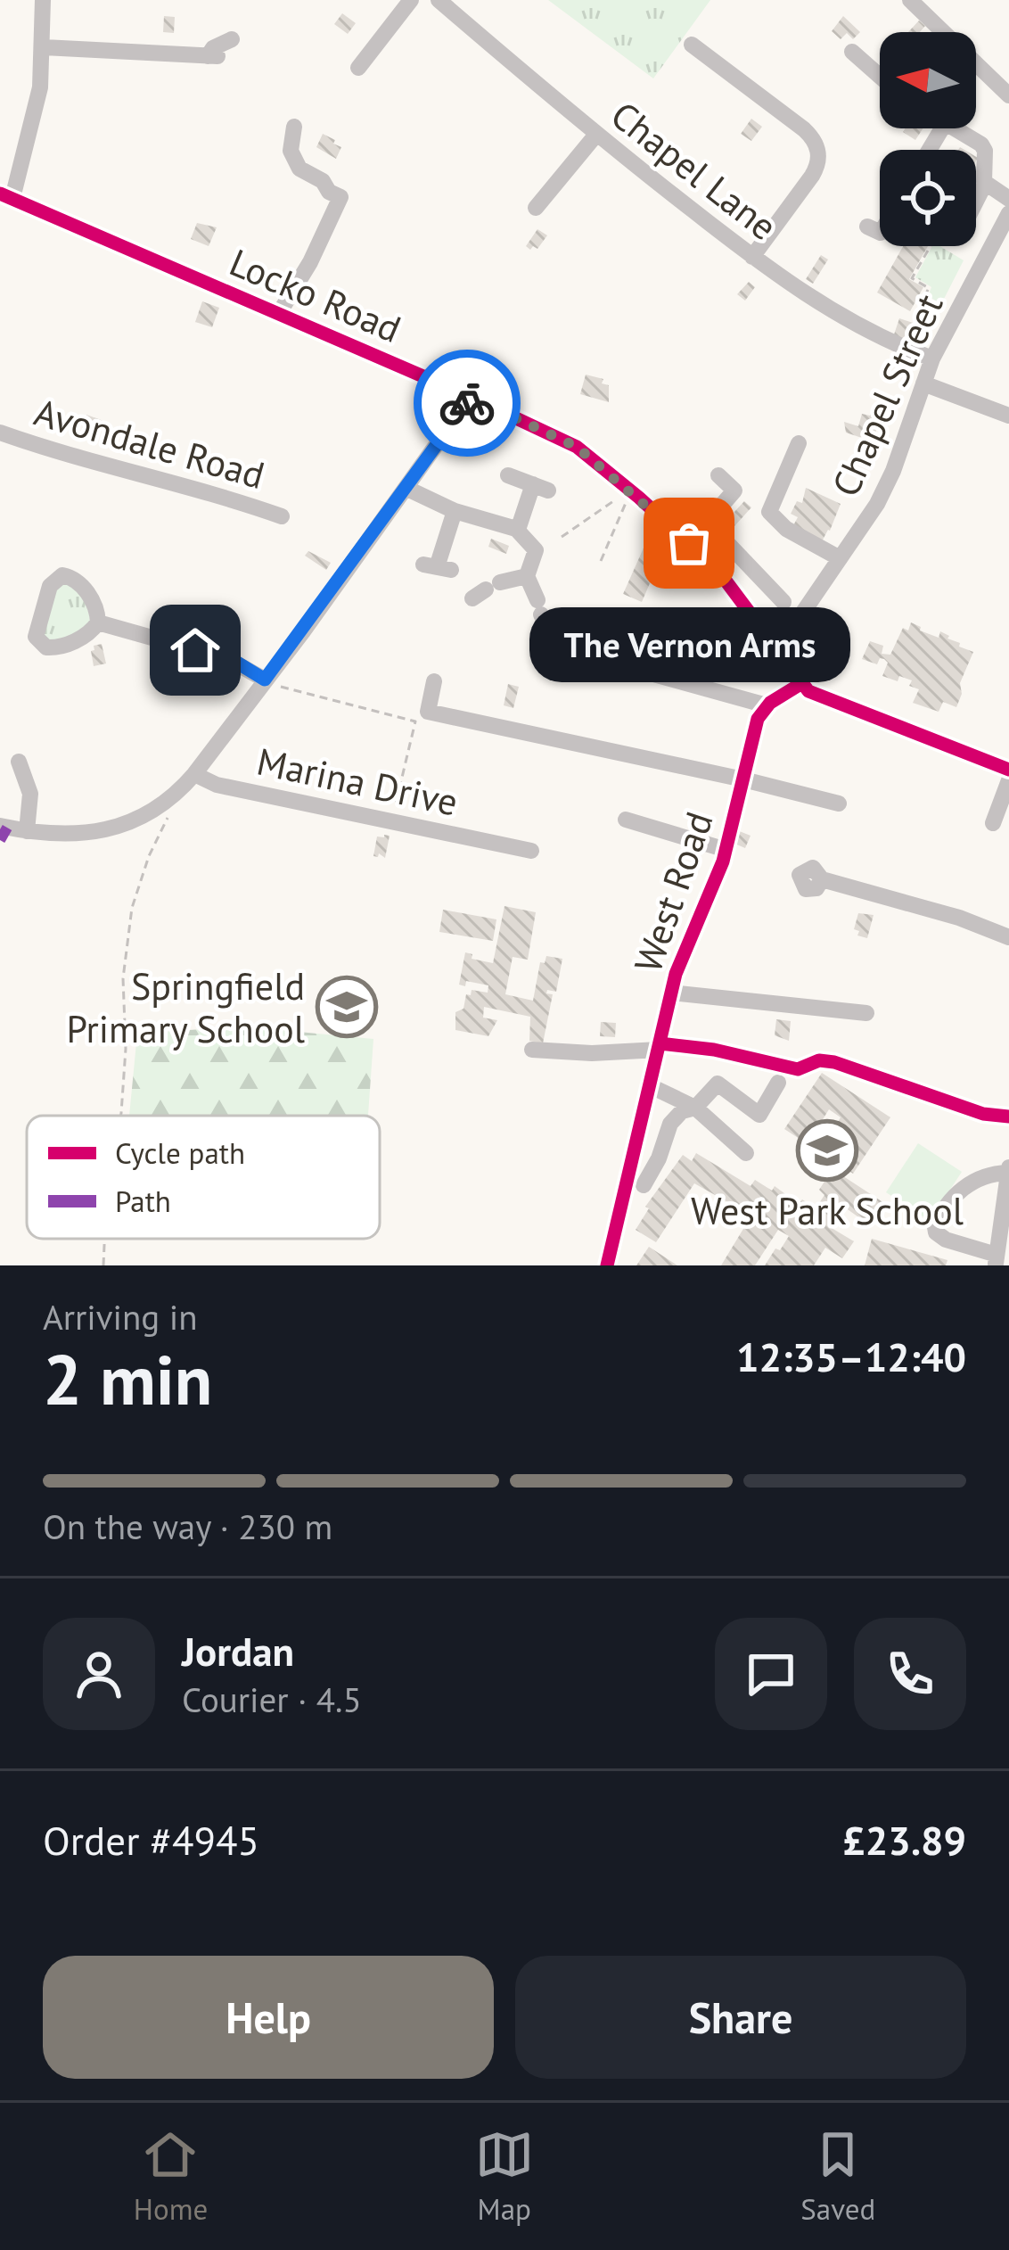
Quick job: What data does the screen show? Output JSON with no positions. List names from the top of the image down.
{
  "streets": {
    "street": [
      "Chapel Lane",
      "Locko Road",
      "Chapel Street",
      "Avondale Road",
      "Marina Drive",
      "West Road"
    ]
  },
  "crossings": [
    ["Chapel Lane", "Chapel Street"],
    ["Locko Road", "Chapel Street"]
  ],
  "places": {
    "other": ["The Vernon Arms"],
    "school or university": ["Springfield Primary School", "West Park School"]
  },
  "legend": ["Cycle path", "Path"],
  "north": "left",
  "page": {
    "bubble": "The Vernon Arms",
    "heading": ["2 min", "Arriving in", "12:35–12:40"],
    "panel": [
      "Jordan",
      "Courier · 4.5",
      "Order #4945",
      "£23.89"
    ],
    "bar": "On the way · 230 m",
    "buttons": ["Help", "Share"],
    "tabs": ["Home", "Map", "Saved"]
  }
}
